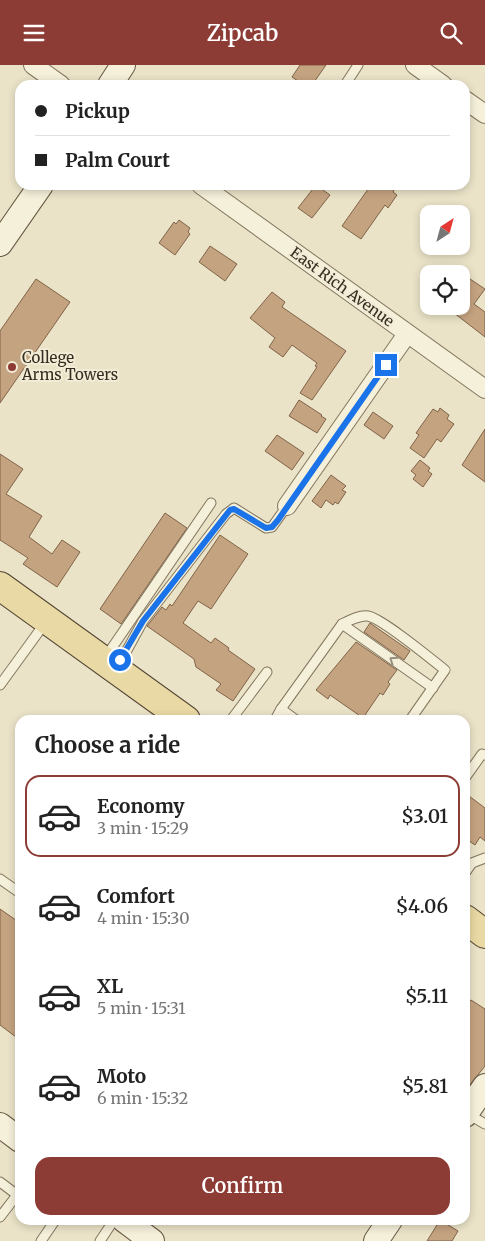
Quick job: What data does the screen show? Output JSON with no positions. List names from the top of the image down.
{
  "streets": {
    "street": ["East Rich Avenue"]
  },
  "places": ["College Arms Towers"],
  "north": "top right",
  "page": {
    "header": "Zipcab",
    "banner": ["Pickup", "Palm Court"],
    "heading": "Choose a ride",
    "list": [
      {
        "name": "Economy",
        "note": "3 min · 15:29",
        "value": "$3.01"
      },
      {
        "name": "Comfort",
        "note": "4 min · 15:30",
        "value": "$4.06"
      },
      {
        "name": "XL",
        "note": "5 min · 15:31",
        "value": "$5.11"
      },
      {
        "name": "Moto",
        "note": "6 min · 15:32",
        "value": "$5.81"
      }
    ],
    "buttons": "Confirm"
  }
}
